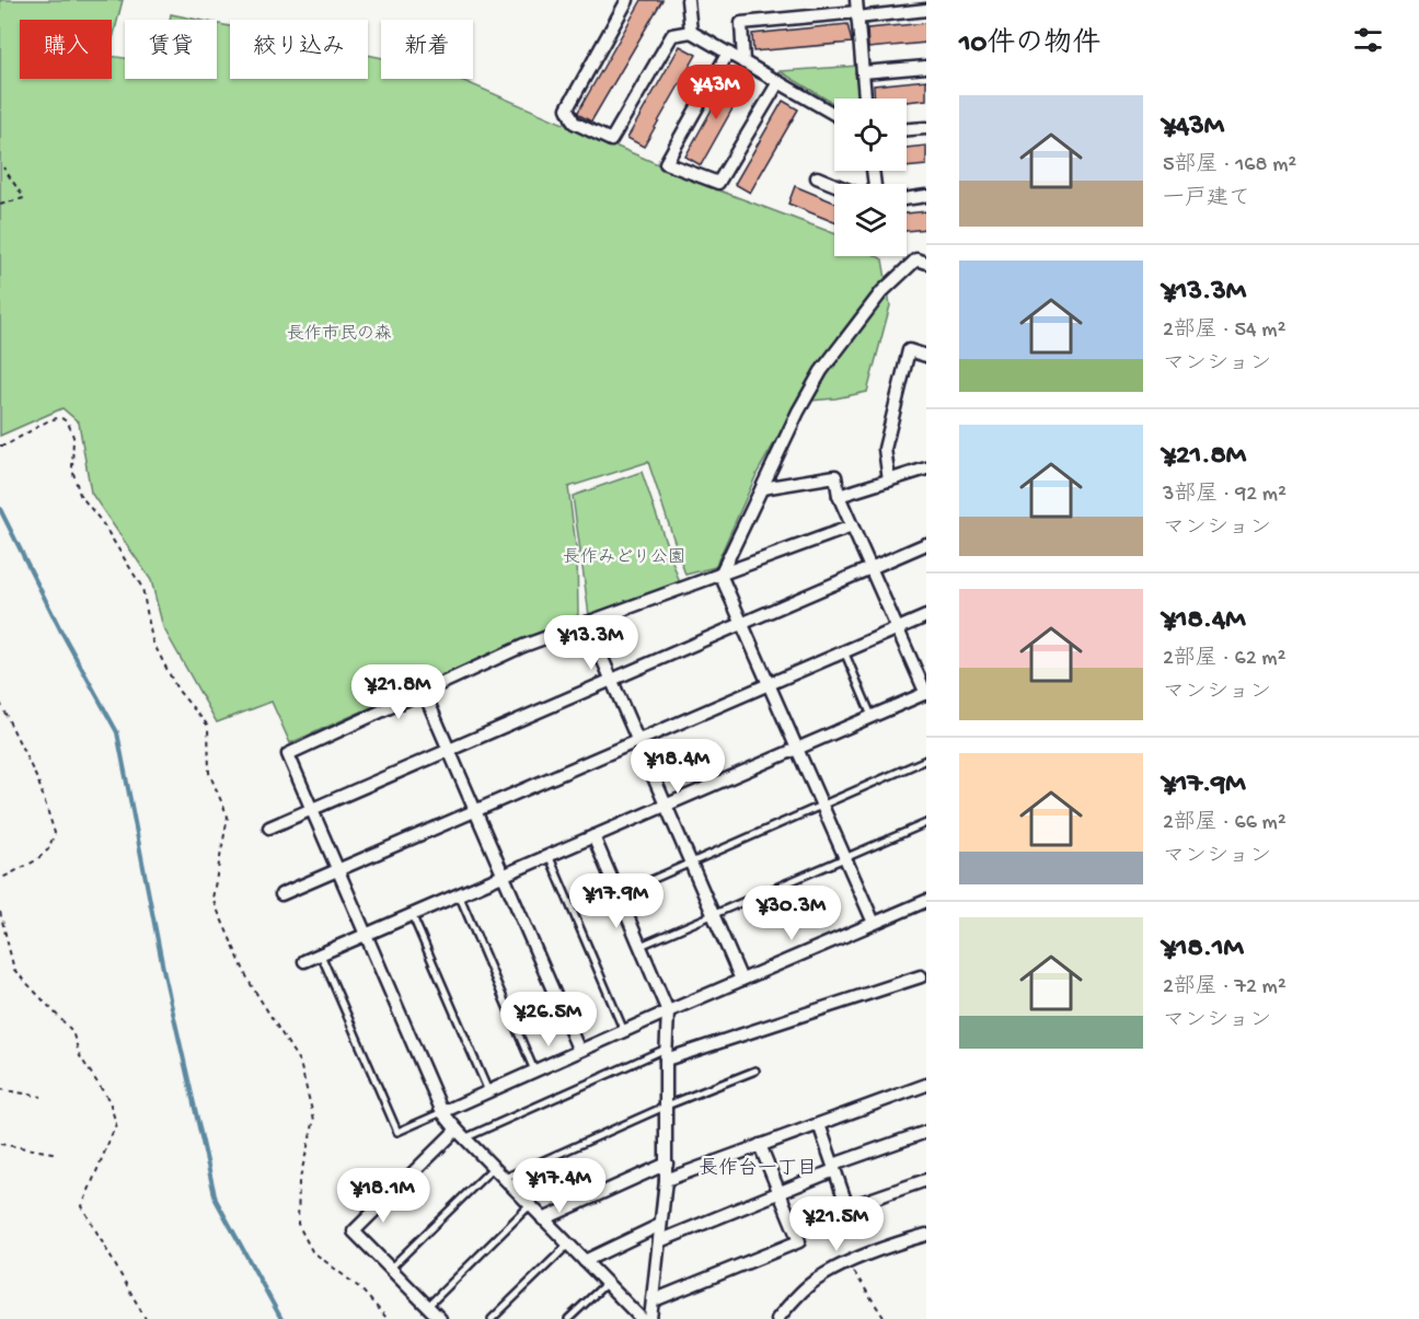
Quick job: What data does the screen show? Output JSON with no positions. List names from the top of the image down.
{
  "districts": ["長作台一丁目"],
  "parks": ["長作市民の森", "長作みどり公園"],
  "page": {
    "heading": "10件の物件",
    "chip": [
      "購入",
      "賃貸",
      "絞り込み",
      "新着"
    ],
    "price": [
      "¥43M",
      "¥13.3M",
      "¥21.8M",
      "¥18.4M",
      "¥17.9M",
      "¥30.3M",
      "¥26.5M",
      "¥17.4M",
      "¥18.1M",
      "¥21.5M"
    ],
    "list": [
      {
        "name": "¥43M",
        "note": "5部屋 · 168 m² · 一戸建て"
      },
      {
        "name": "¥13.3M",
        "note": "2部屋 · 54 m² · マンション"
      },
      {
        "name": "¥21.8M",
        "note": "3部屋 · 92 m² · マンション"
      },
      {
        "name": "¥18.4M",
        "note": "2部屋 · 62 m² · マンション"
      },
      {
        "name": "¥17.9M",
        "note": "2部屋 · 66 m² · マンション"
      },
      {
        "name": "¥18.1M",
        "note": "2部屋 · 72 m² · マンション"
      }
    ]
  }
}
